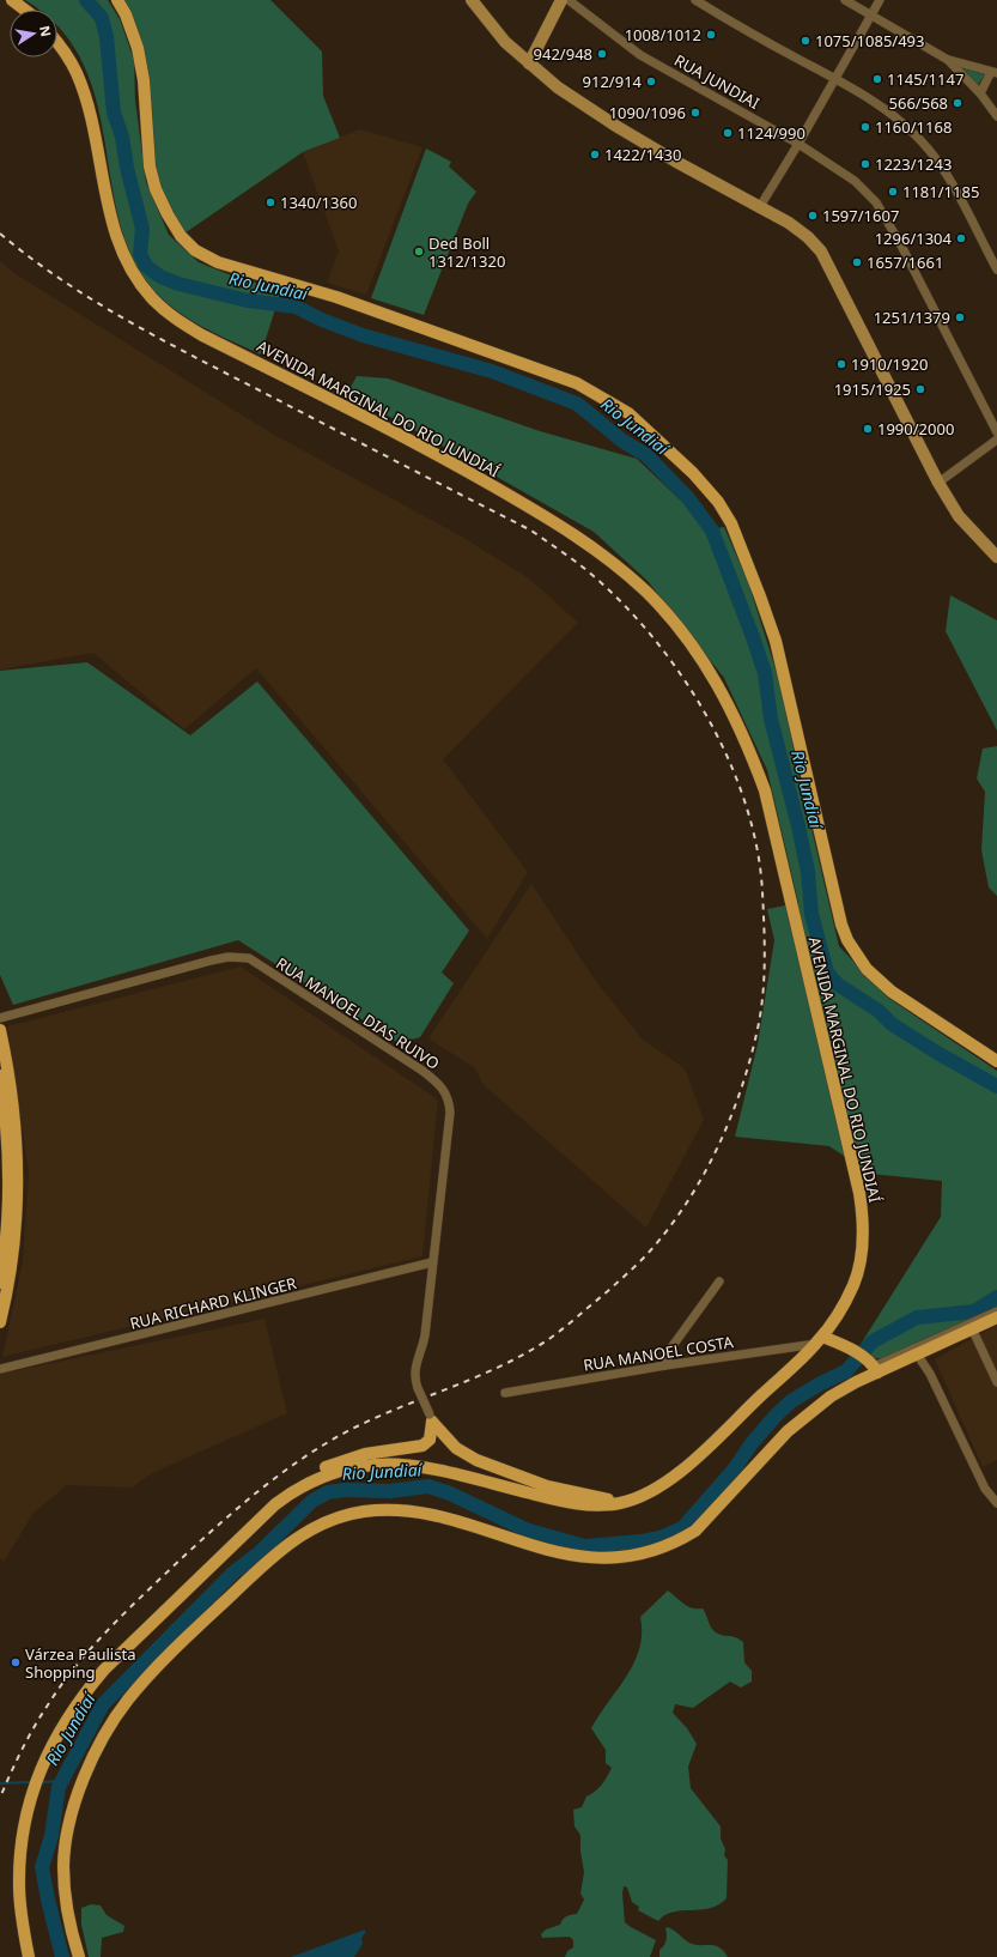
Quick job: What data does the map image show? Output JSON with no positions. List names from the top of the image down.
{
  "streets": {
    "main road": ["AVENIDA MARGINAL DO RIO JUNDIAÍ"],
    "street": [
      "RUA JUNDIAI",
      "RUA MANOEL DIAS RUIVO",
      "RUA RICHARD KLINGER",
      "RUA MANOEL COSTA"
    ]
  },
  "crossings": [
    ["AVENIDA MARGINAL DO RIO JUNDIAÍ", "RUA MANOEL COSTA"],
    ["RUA MANOEL DIAS RUIVO", "RUA RICHARD KLINGER"]
  ],
  "water": ["Rio Jundiaí"],
  "places": [
    "1008/1012",
    "1075/1085/493",
    "942/948",
    "1145/1147",
    "912/914",
    "566/568",
    "1090/1096",
    "1160/1168",
    "1124/990",
    "1422/1430",
    "1223/1243",
    "1181/1185",
    "1340/1360",
    "1597/1607",
    "1296/1304",
    "Ded Boll 1312/1320",
    "1657/1661",
    "1251/1379",
    "1910/1920",
    "1915/1925",
    "1990/2000",
    "Várzea Paulista Shopping"
  ],
  "north": "right"
}
